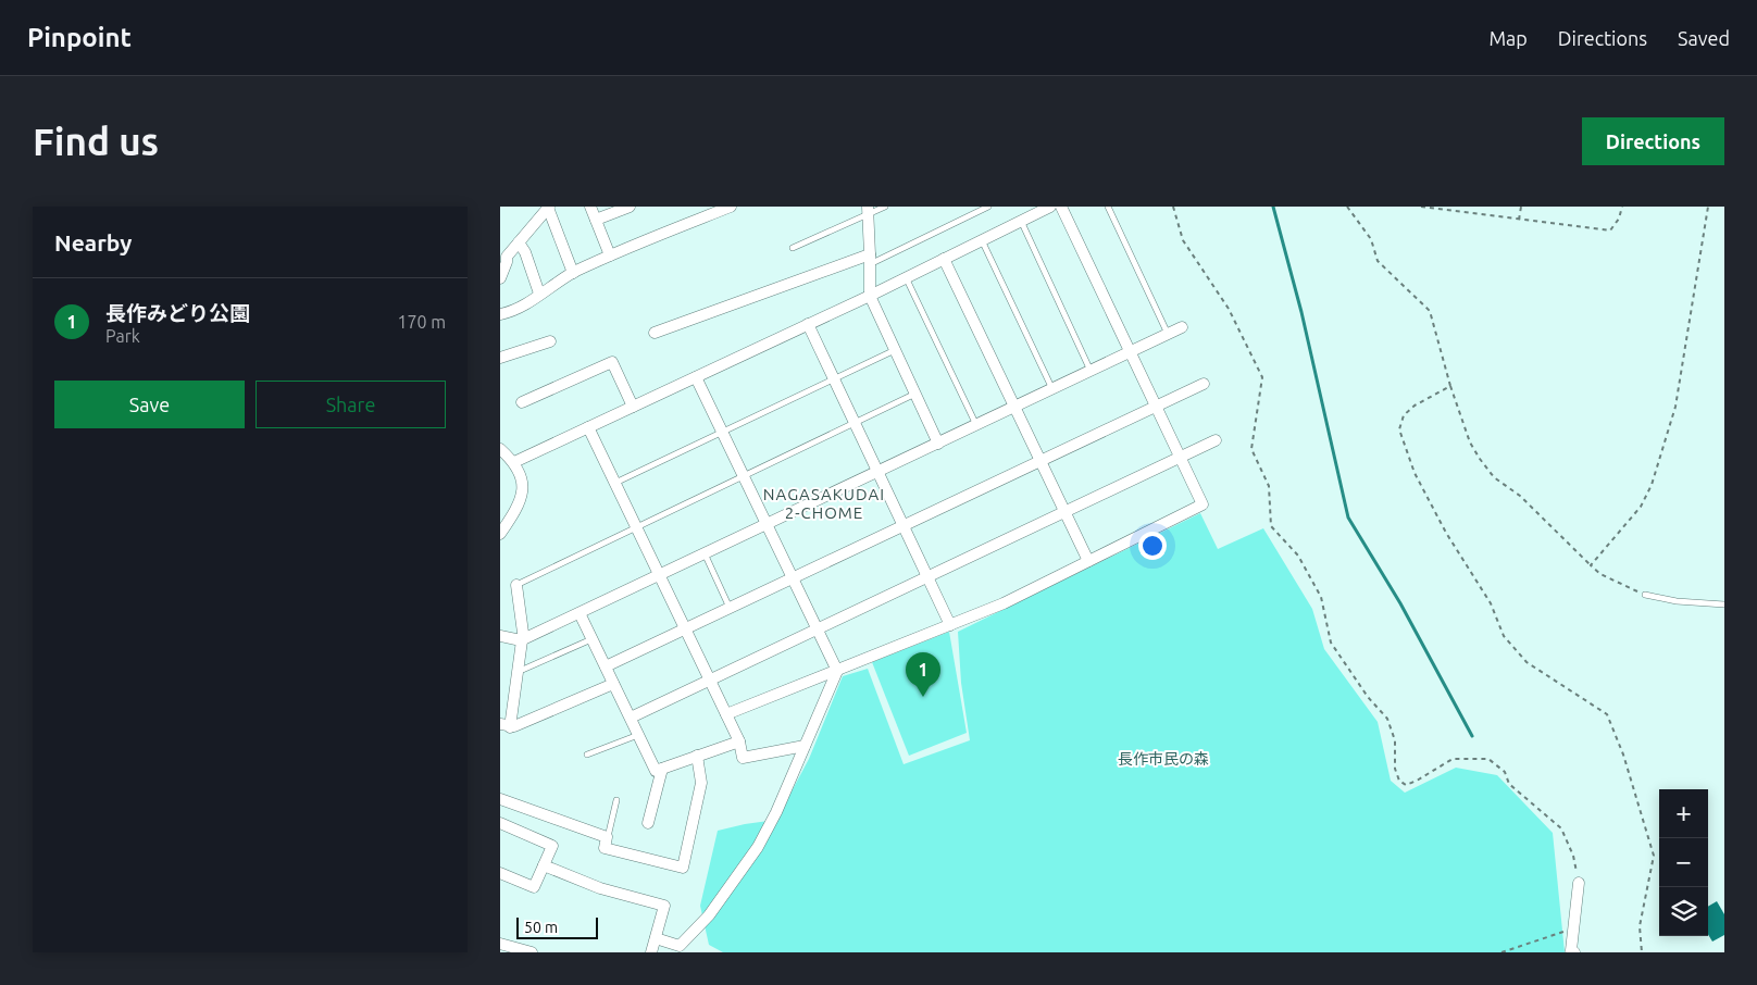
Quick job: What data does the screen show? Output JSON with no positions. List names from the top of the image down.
{
  "districts": ["NAGASAKUDAI 2-CHOME"],
  "parks": ["長作市民の森"],
  "scale_bar": "50 m",
  "page": {
    "header": "Pinpoint",
    "nav": ["Map", "Directions", "Saved"],
    "buttons": [
      "Directions",
      ["Save", "Share"]
    ],
    "title": "Find us",
    "heading": "Nearby",
    "list": [
      {
        "mark": "1",
        "name": "長作みどり公園",
        "note": "Park",
        "value": "170 m"
      }
    ],
    "pins": "1",
    "map_buttons": ["+", "−"],
    "scale": "50 m"
  }
}
